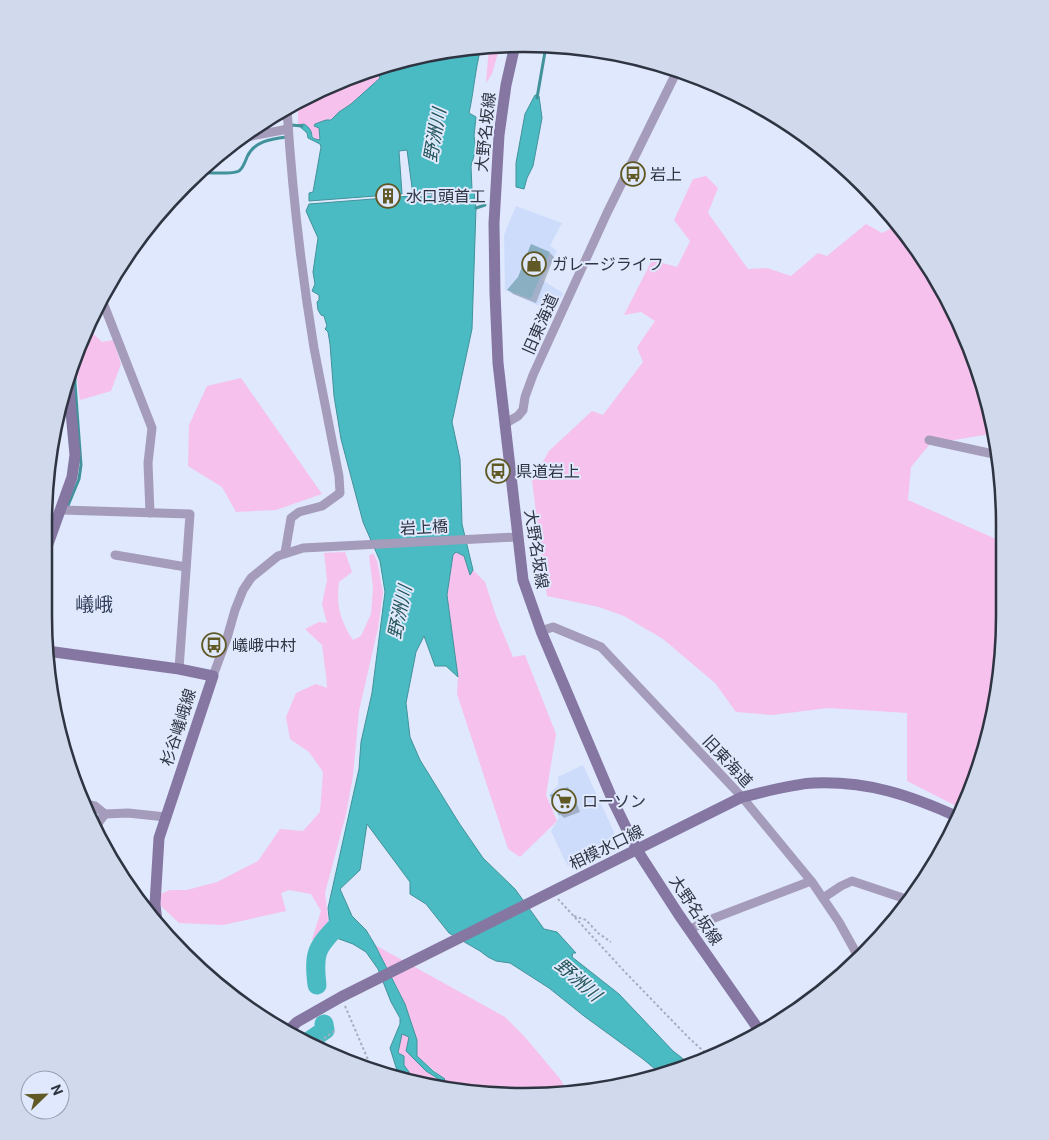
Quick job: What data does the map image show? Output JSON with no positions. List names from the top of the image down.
{
  "streets": {
    "main road": ["大野名坂線", "杉谷嶬峨線", "相模水口線"],
    "street": ["旧東海道", "岩上橋"]
  },
  "crossings": [
    ["大野名坂線", "旧東海道"],
    ["大野名坂線", "岩上橋"],
    ["大野名坂線", "相模水口線"],
    ["旧東海道", "相模水口線"],
    ["岩上橋", "杉谷嶬峨線"]
  ],
  "districts": ["嶬峨"],
  "water": ["野洲川"],
  "places": {
    "bus stop": ["岩上", "県道岩上", "嶬峨中村"],
    "building": ["水口頭首工"],
    "shop": ["ガレージライフ"],
    "supermarket": ["ローソン"]
  },
  "north": "top right"
}
